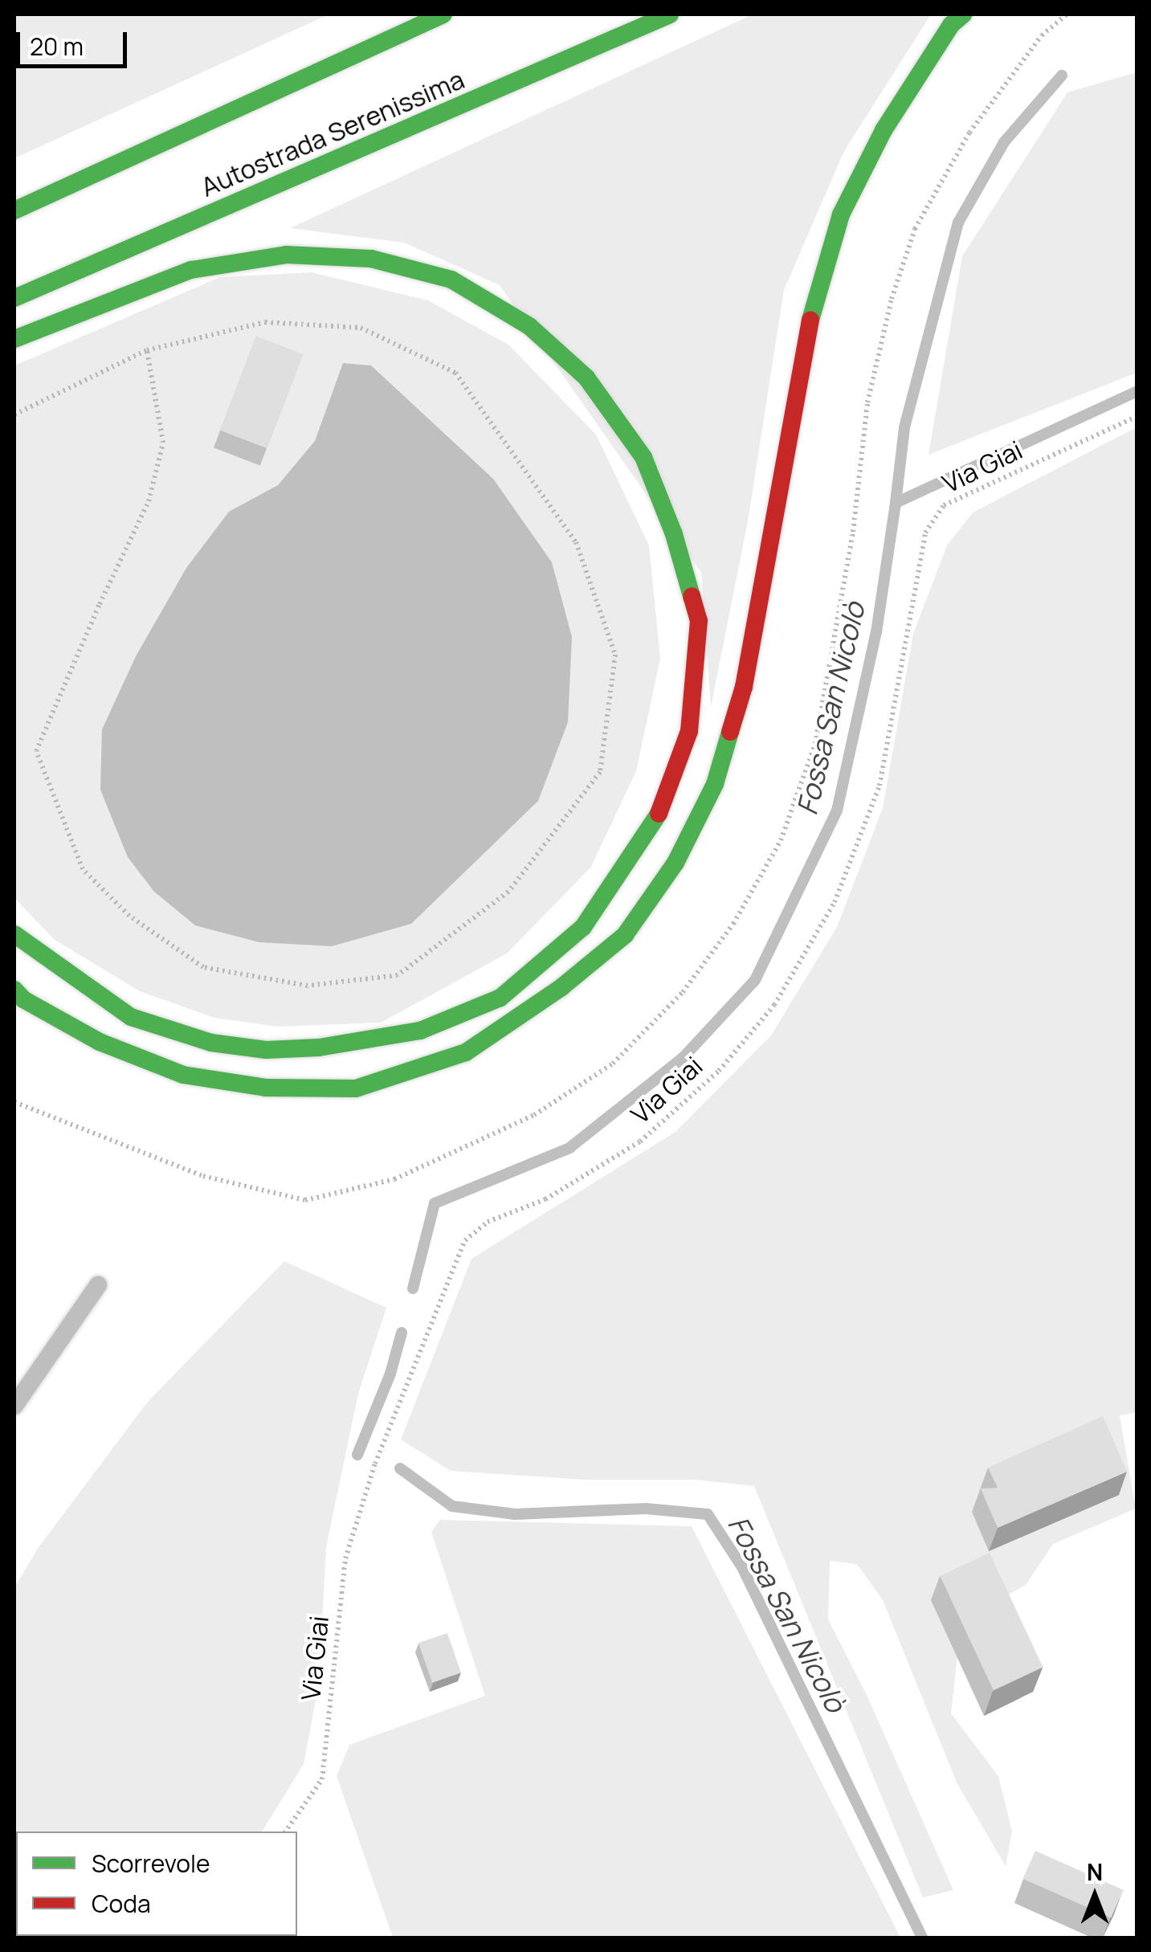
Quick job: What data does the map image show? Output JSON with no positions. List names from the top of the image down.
{
  "streets": {
    "highway": ["Autostrada Serenissima"],
    "path": ["Via Giai"]
  },
  "water": ["Fossa San Nicolò"],
  "legend": ["Scorrevole", "Coda"],
  "scale_bar": "20 m",
  "north": "top"
}
